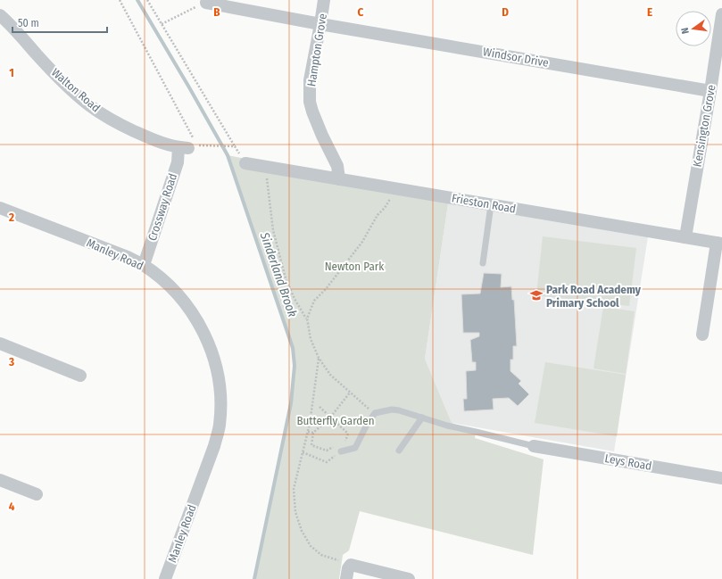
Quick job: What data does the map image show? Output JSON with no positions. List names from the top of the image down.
{
  "streets": {
    "street": [
      "Hampton Grove",
      "Windsor Drive",
      "Walton Road",
      "Kensington Grove",
      "Frieston Road",
      "Crossway Road",
      "Manley Road",
      "Leys Road"
    ]
  },
  "crossings": [
    ["Hampton Grove", "Windsor Drive"],
    ["Hampton Grove", "Frieston Road"],
    ["Windsor Drive", "Kensington Grove"],
    ["Walton Road", "Crossway Road"],
    ["Kensington Grove", "Frieston Road"],
    ["Crossway Road", "Manley Road"]
  ],
  "water": ["Sinderland Brook"],
  "parks": ["Newton Park", "Butterfly Garden"],
  "places": {
    "school or university": ["Park Road Academy Primary School"]
  },
  "scale_bar": "50 m",
  "north": "left",
  "grid": {
    "columns": [
      "B",
      "C",
      "D",
      "E"
    ],
    "rows": [
      "1",
      "2",
      "3",
      "4"
    ]
  }
}
